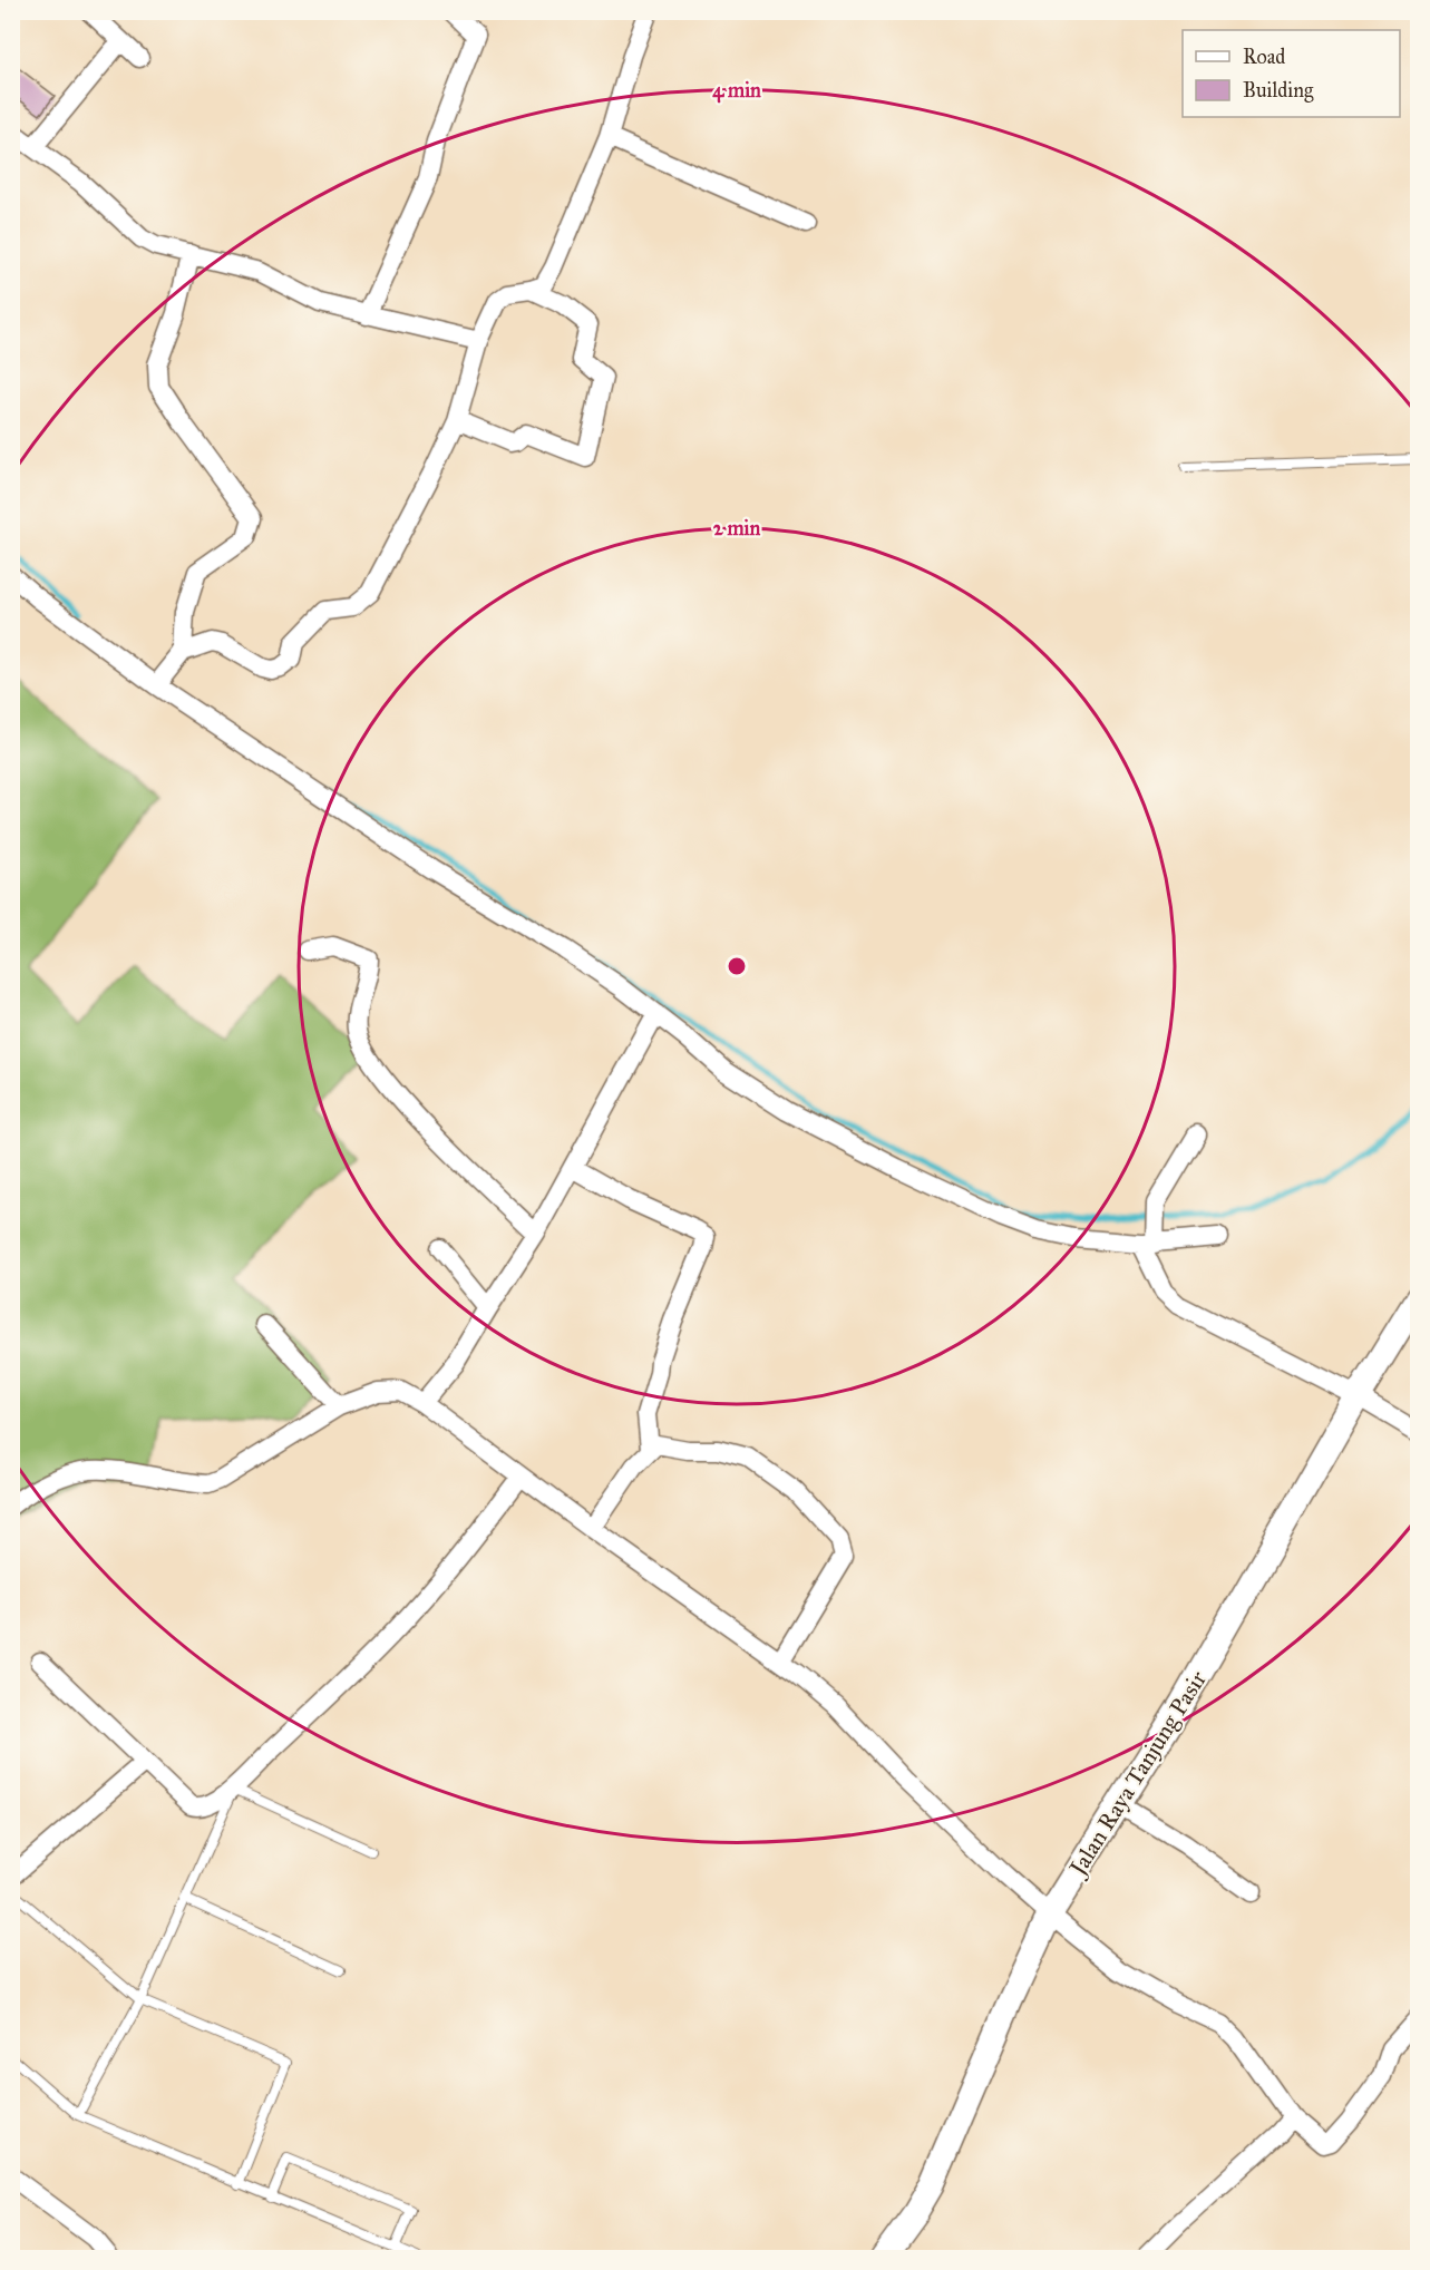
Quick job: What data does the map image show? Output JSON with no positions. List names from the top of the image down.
{
  "streets": {
    "street": ["Jalan Raya Tanjung Pasir"]
  },
  "legend": ["Road", "Building"],
  "rings": ["4 min", "2 min"]
}
